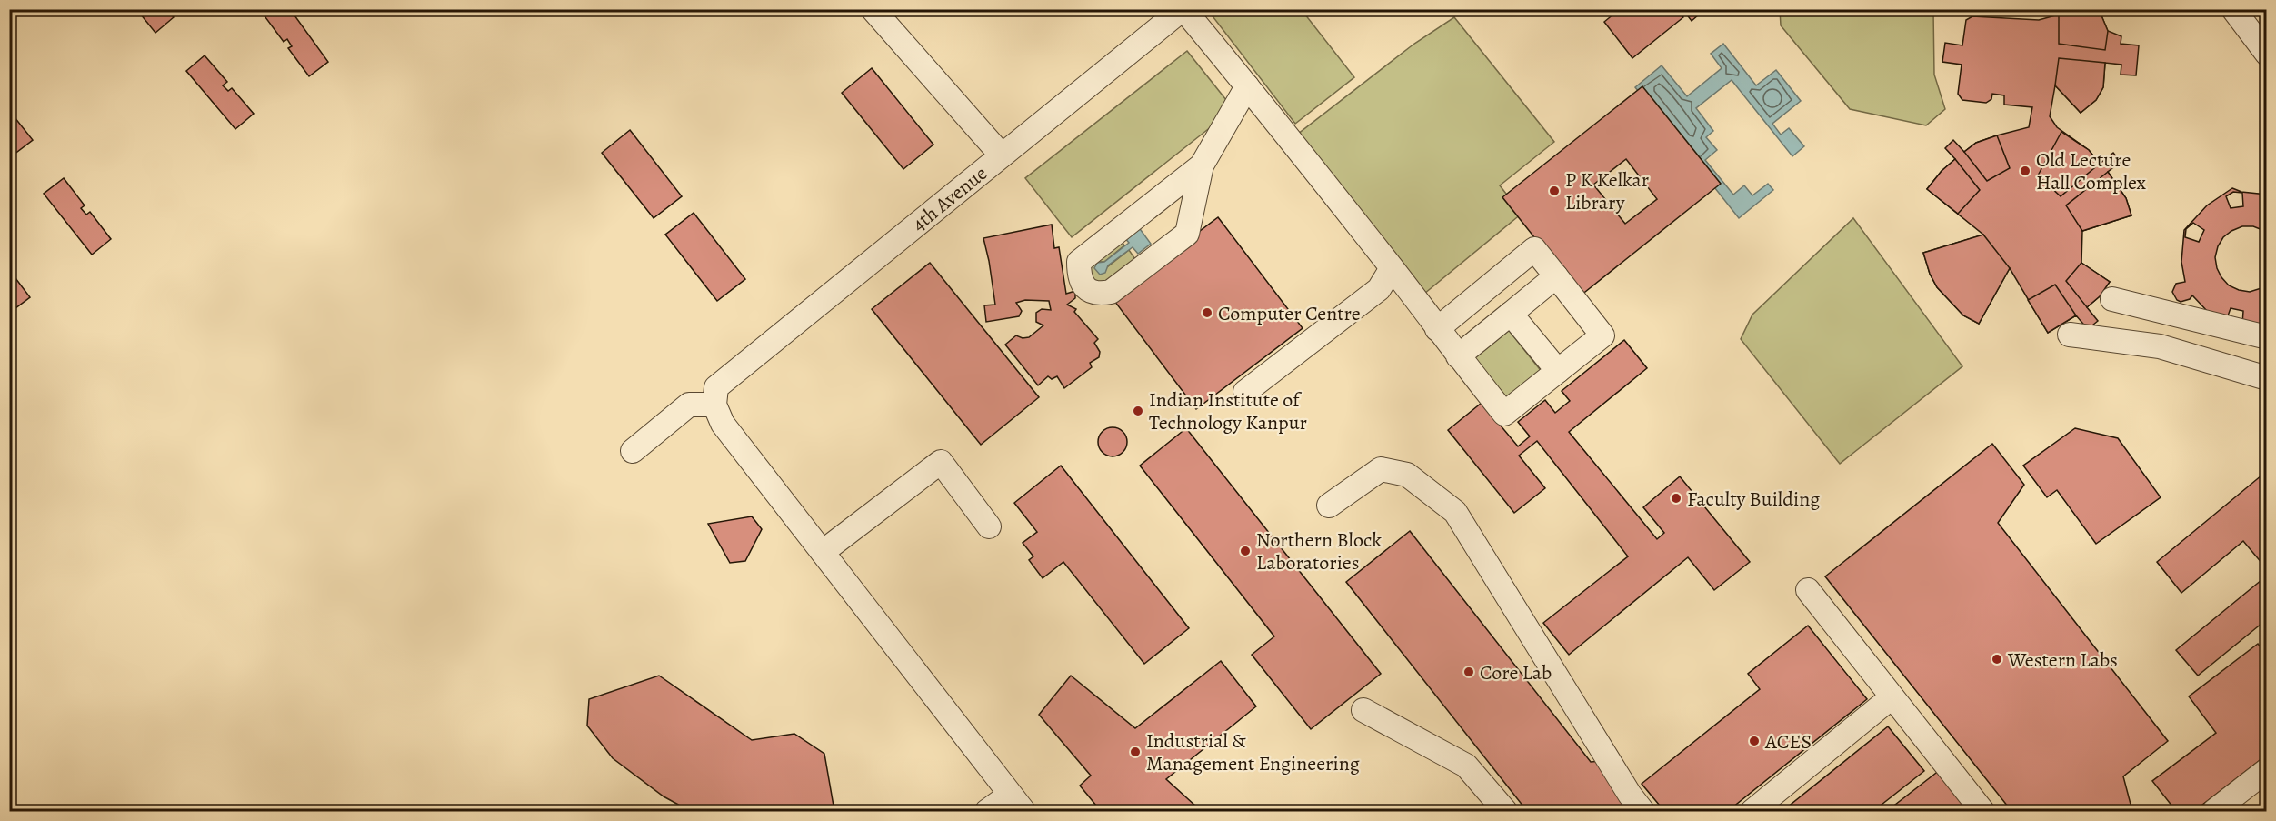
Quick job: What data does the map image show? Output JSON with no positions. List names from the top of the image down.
{
  "streets": {
    "street": ["4th Avenue"]
  },
  "places": [
    "Old Lecture Hall Complex",
    "P K Kelkar Library",
    "Computer Centre",
    "Indian Institute of Technology Kanpur",
    "Faculty Building",
    "Northern Block Laboratories",
    "Western Labs",
    "Core Lab",
    "ACES",
    "Industrial & Management Engineering"
  ]
}
